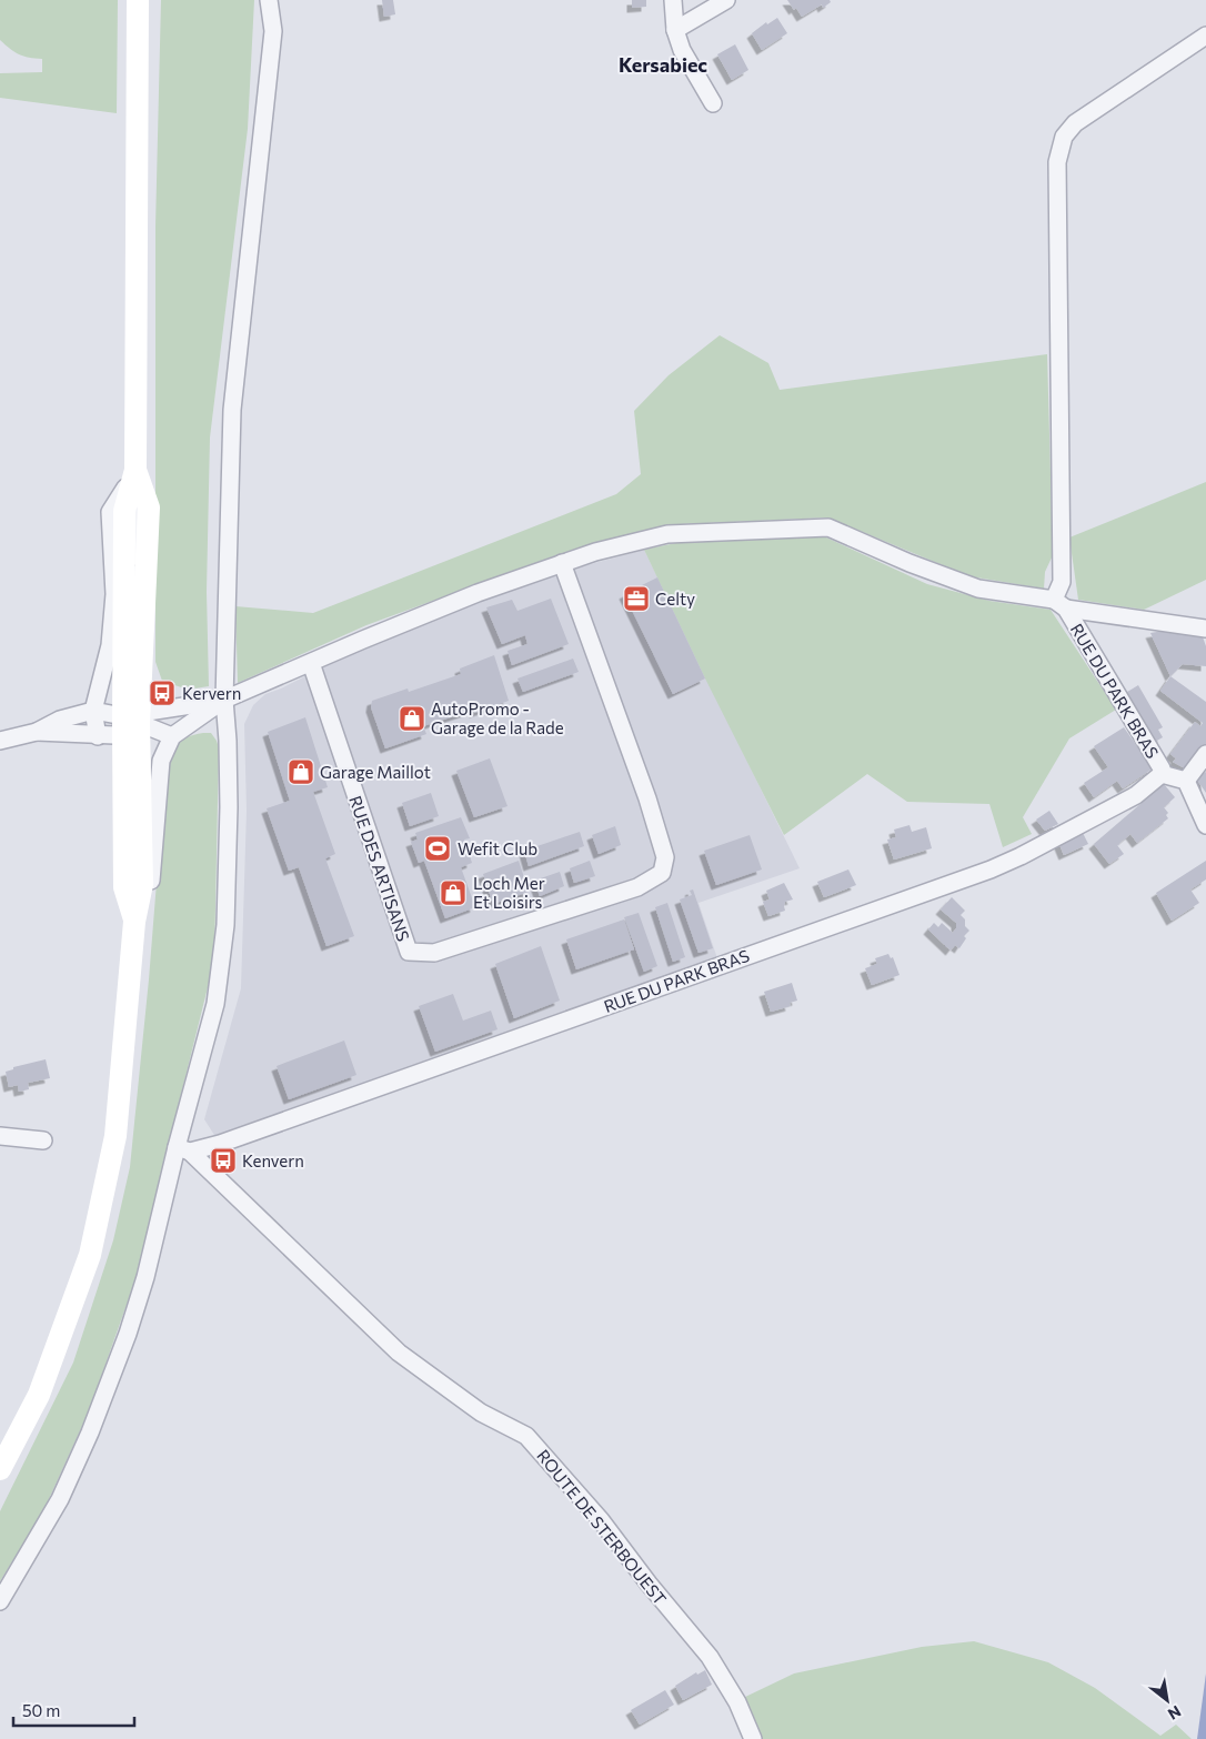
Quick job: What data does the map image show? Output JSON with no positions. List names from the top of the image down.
{
  "streets": {
    "street": ["RUE DU PARK BRAS", "RUE DES ARTISANS", "ROUTE DE STERBOUEST"]
  },
  "crossings": [
    ["RUE DU PARK BRAS", "ROUTE DE STERBOUEST"]
  ],
  "districts": ["Kersabiec"],
  "places": {
    "office": ["Celty"],
    "bus stop": ["Kervern", "Kenvern"],
    "shop": ["AutoPromo - Garage de la Rade", "Garage Maillot", "Loch Mer Et Loisirs"],
    "sports": ["Wefit Club"]
  },
  "scale_bar": "50 m",
  "north": "bottom right"
}
